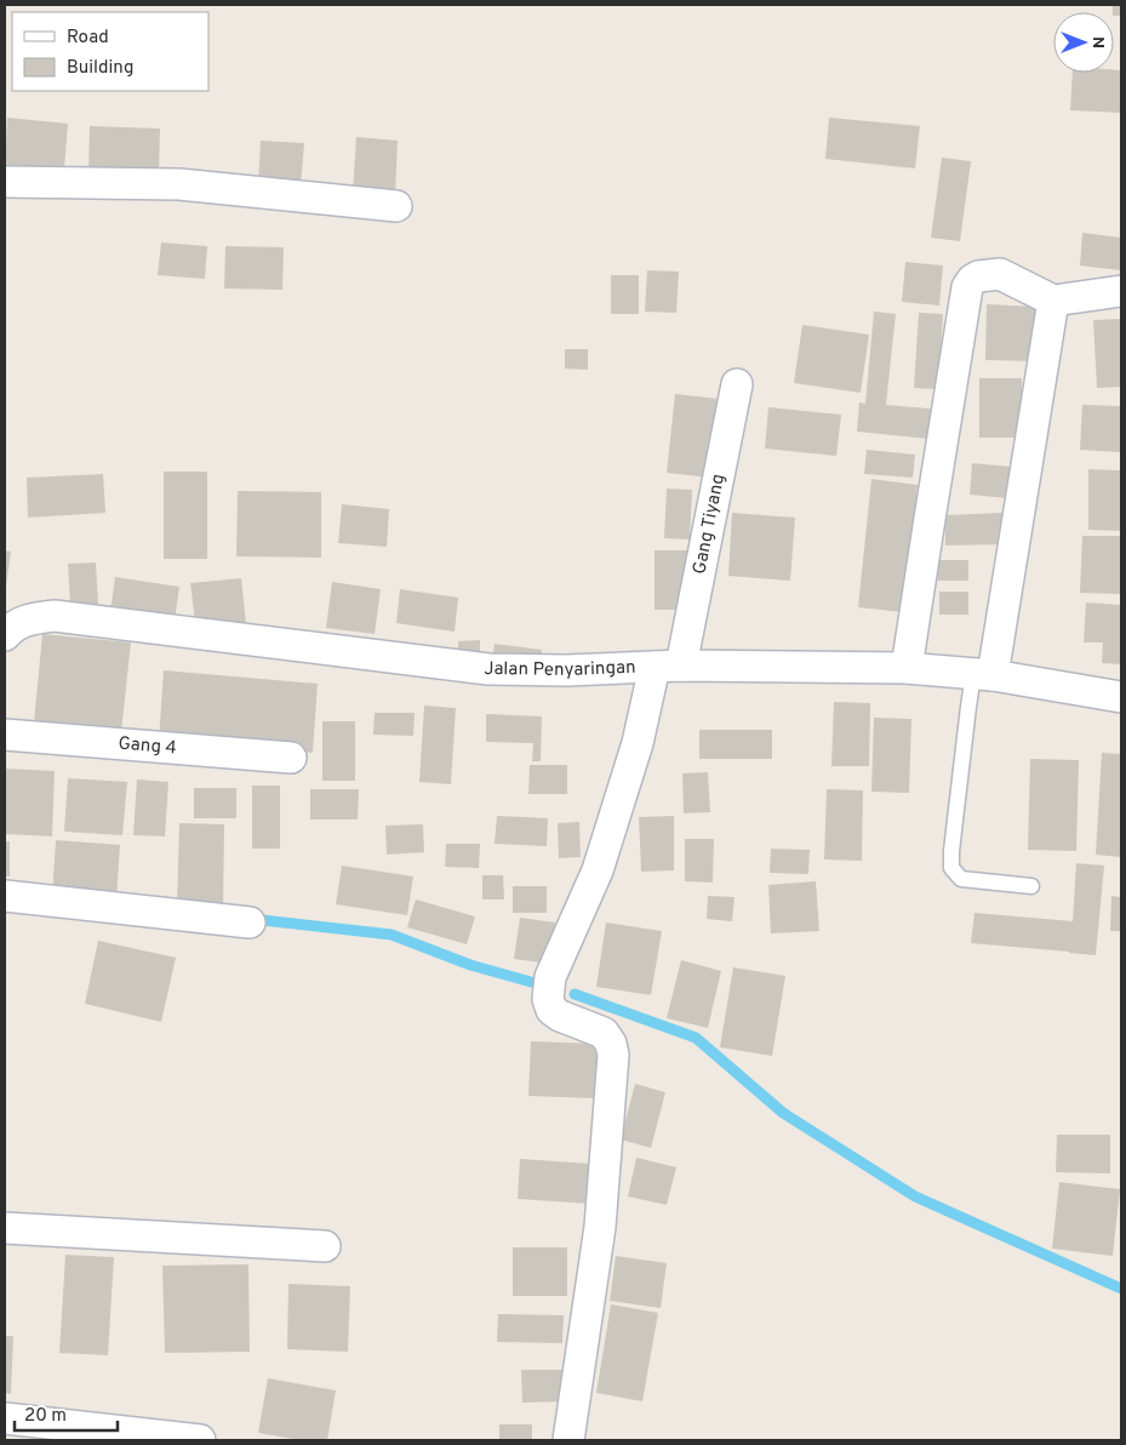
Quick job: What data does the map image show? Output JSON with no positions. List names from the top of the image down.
{
  "streets": {
    "street": ["Gang Tiyang", "Jalan Penyaringan", "Gang 4"]
  },
  "crossings": [
    ["Gang Tiyang", "Jalan Penyaringan"]
  ],
  "legend": ["Road", "Building"],
  "scale_bar": "20 m",
  "north": "right"
}
